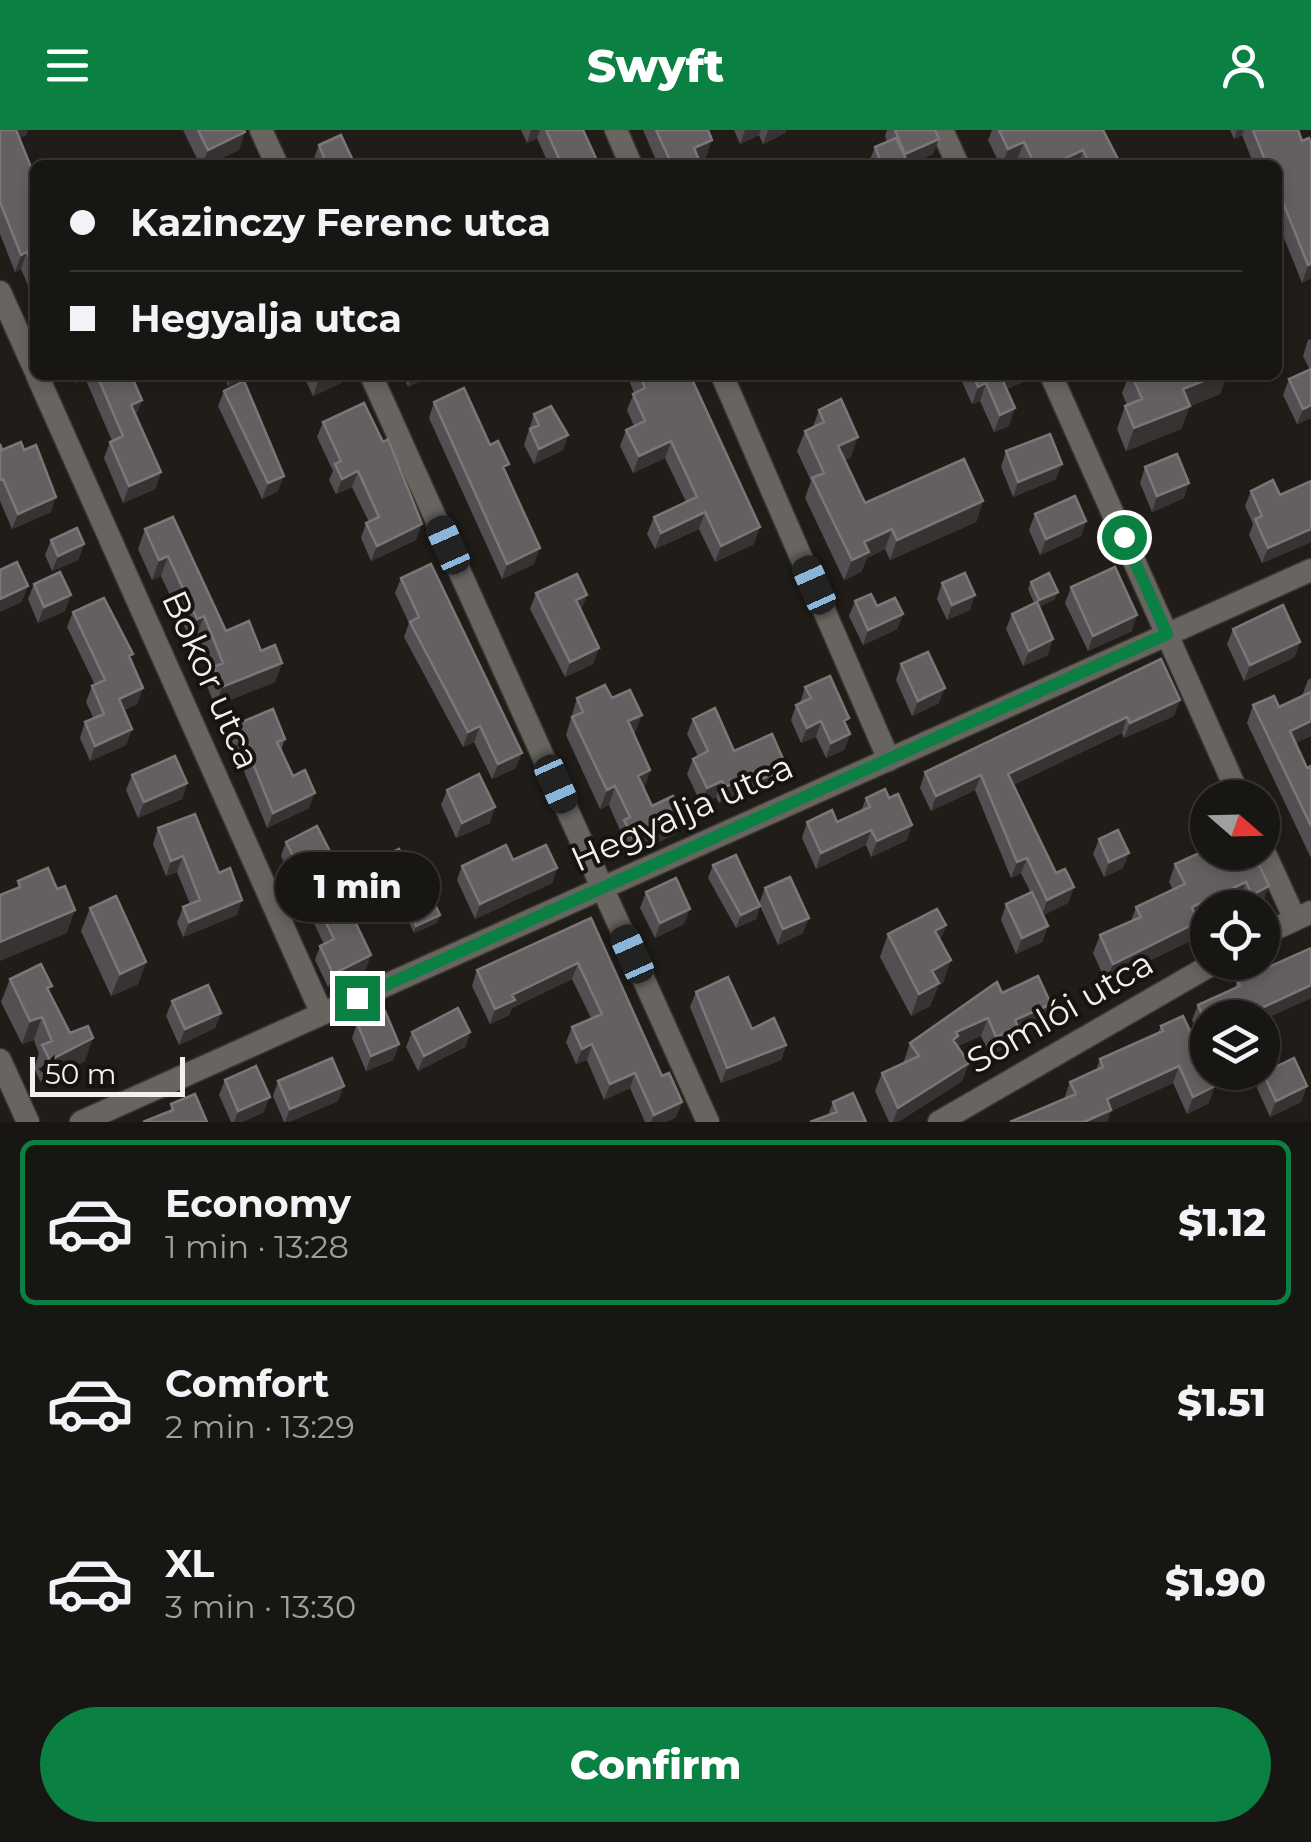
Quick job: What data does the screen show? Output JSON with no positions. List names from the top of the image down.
{
  "streets": {
    "street": ["Bokor utca", "Hegyalja utca", "Somlói utca"]
  },
  "crossings": [
    ["Bokor utca", "Hegyalja utca"]
  ],
  "scale_bar": "50 m",
  "north": "right",
  "page": {
    "header": "Swyft",
    "banner": ["Kazinczy Ferenc utca", "Hegyalja utca"],
    "bubble": "1 min",
    "scale": "50 m",
    "list": [
      {
        "name": "Economy",
        "note": "1 min · 13:28",
        "value": "$1.12"
      },
      {
        "name": "Comfort",
        "note": "2 min · 13:29",
        "value": "$1.51"
      },
      {
        "name": "XL",
        "note": "3 min · 13:30",
        "value": "$1.90"
      }
    ],
    "buttons": "Confirm"
  }
}
